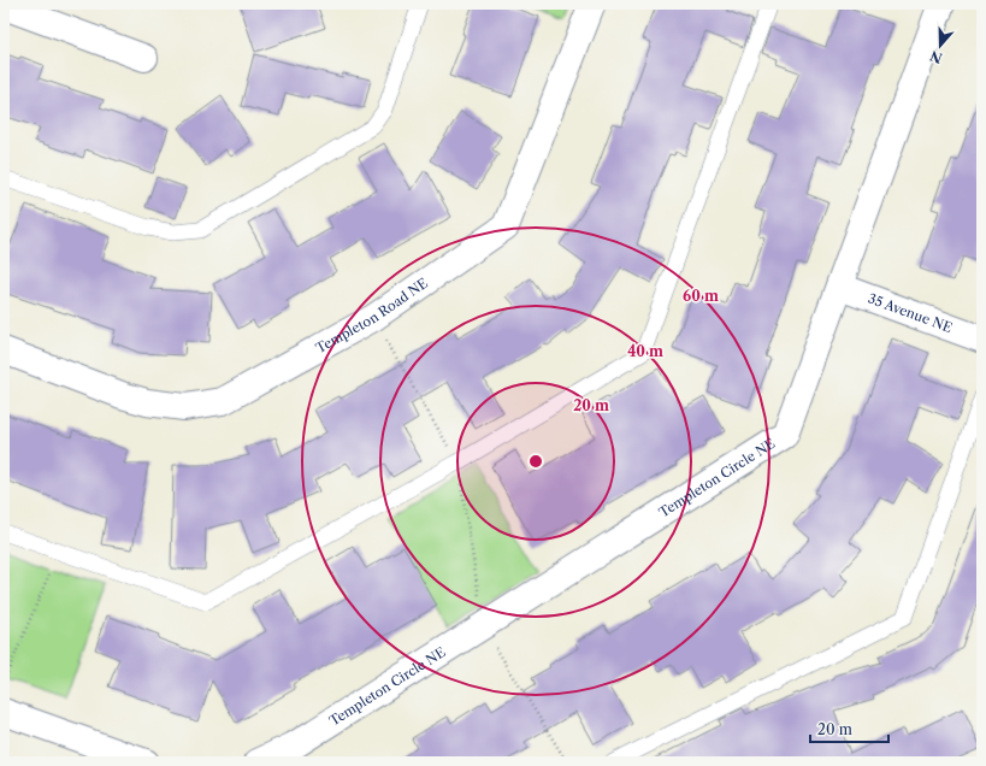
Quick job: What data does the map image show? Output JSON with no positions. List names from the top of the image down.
{
  "streets": {
    "street": ["35 Avenue NE", "Templeton Road NE", "Templeton Circle NE"]
  },
  "crossings": [
    ["35 Avenue NE", "Templeton Circle NE"]
  ],
  "scale_bar": "20 m",
  "north": "bottom",
  "rings": ["60 m", "40 m", "20 m"]
}
